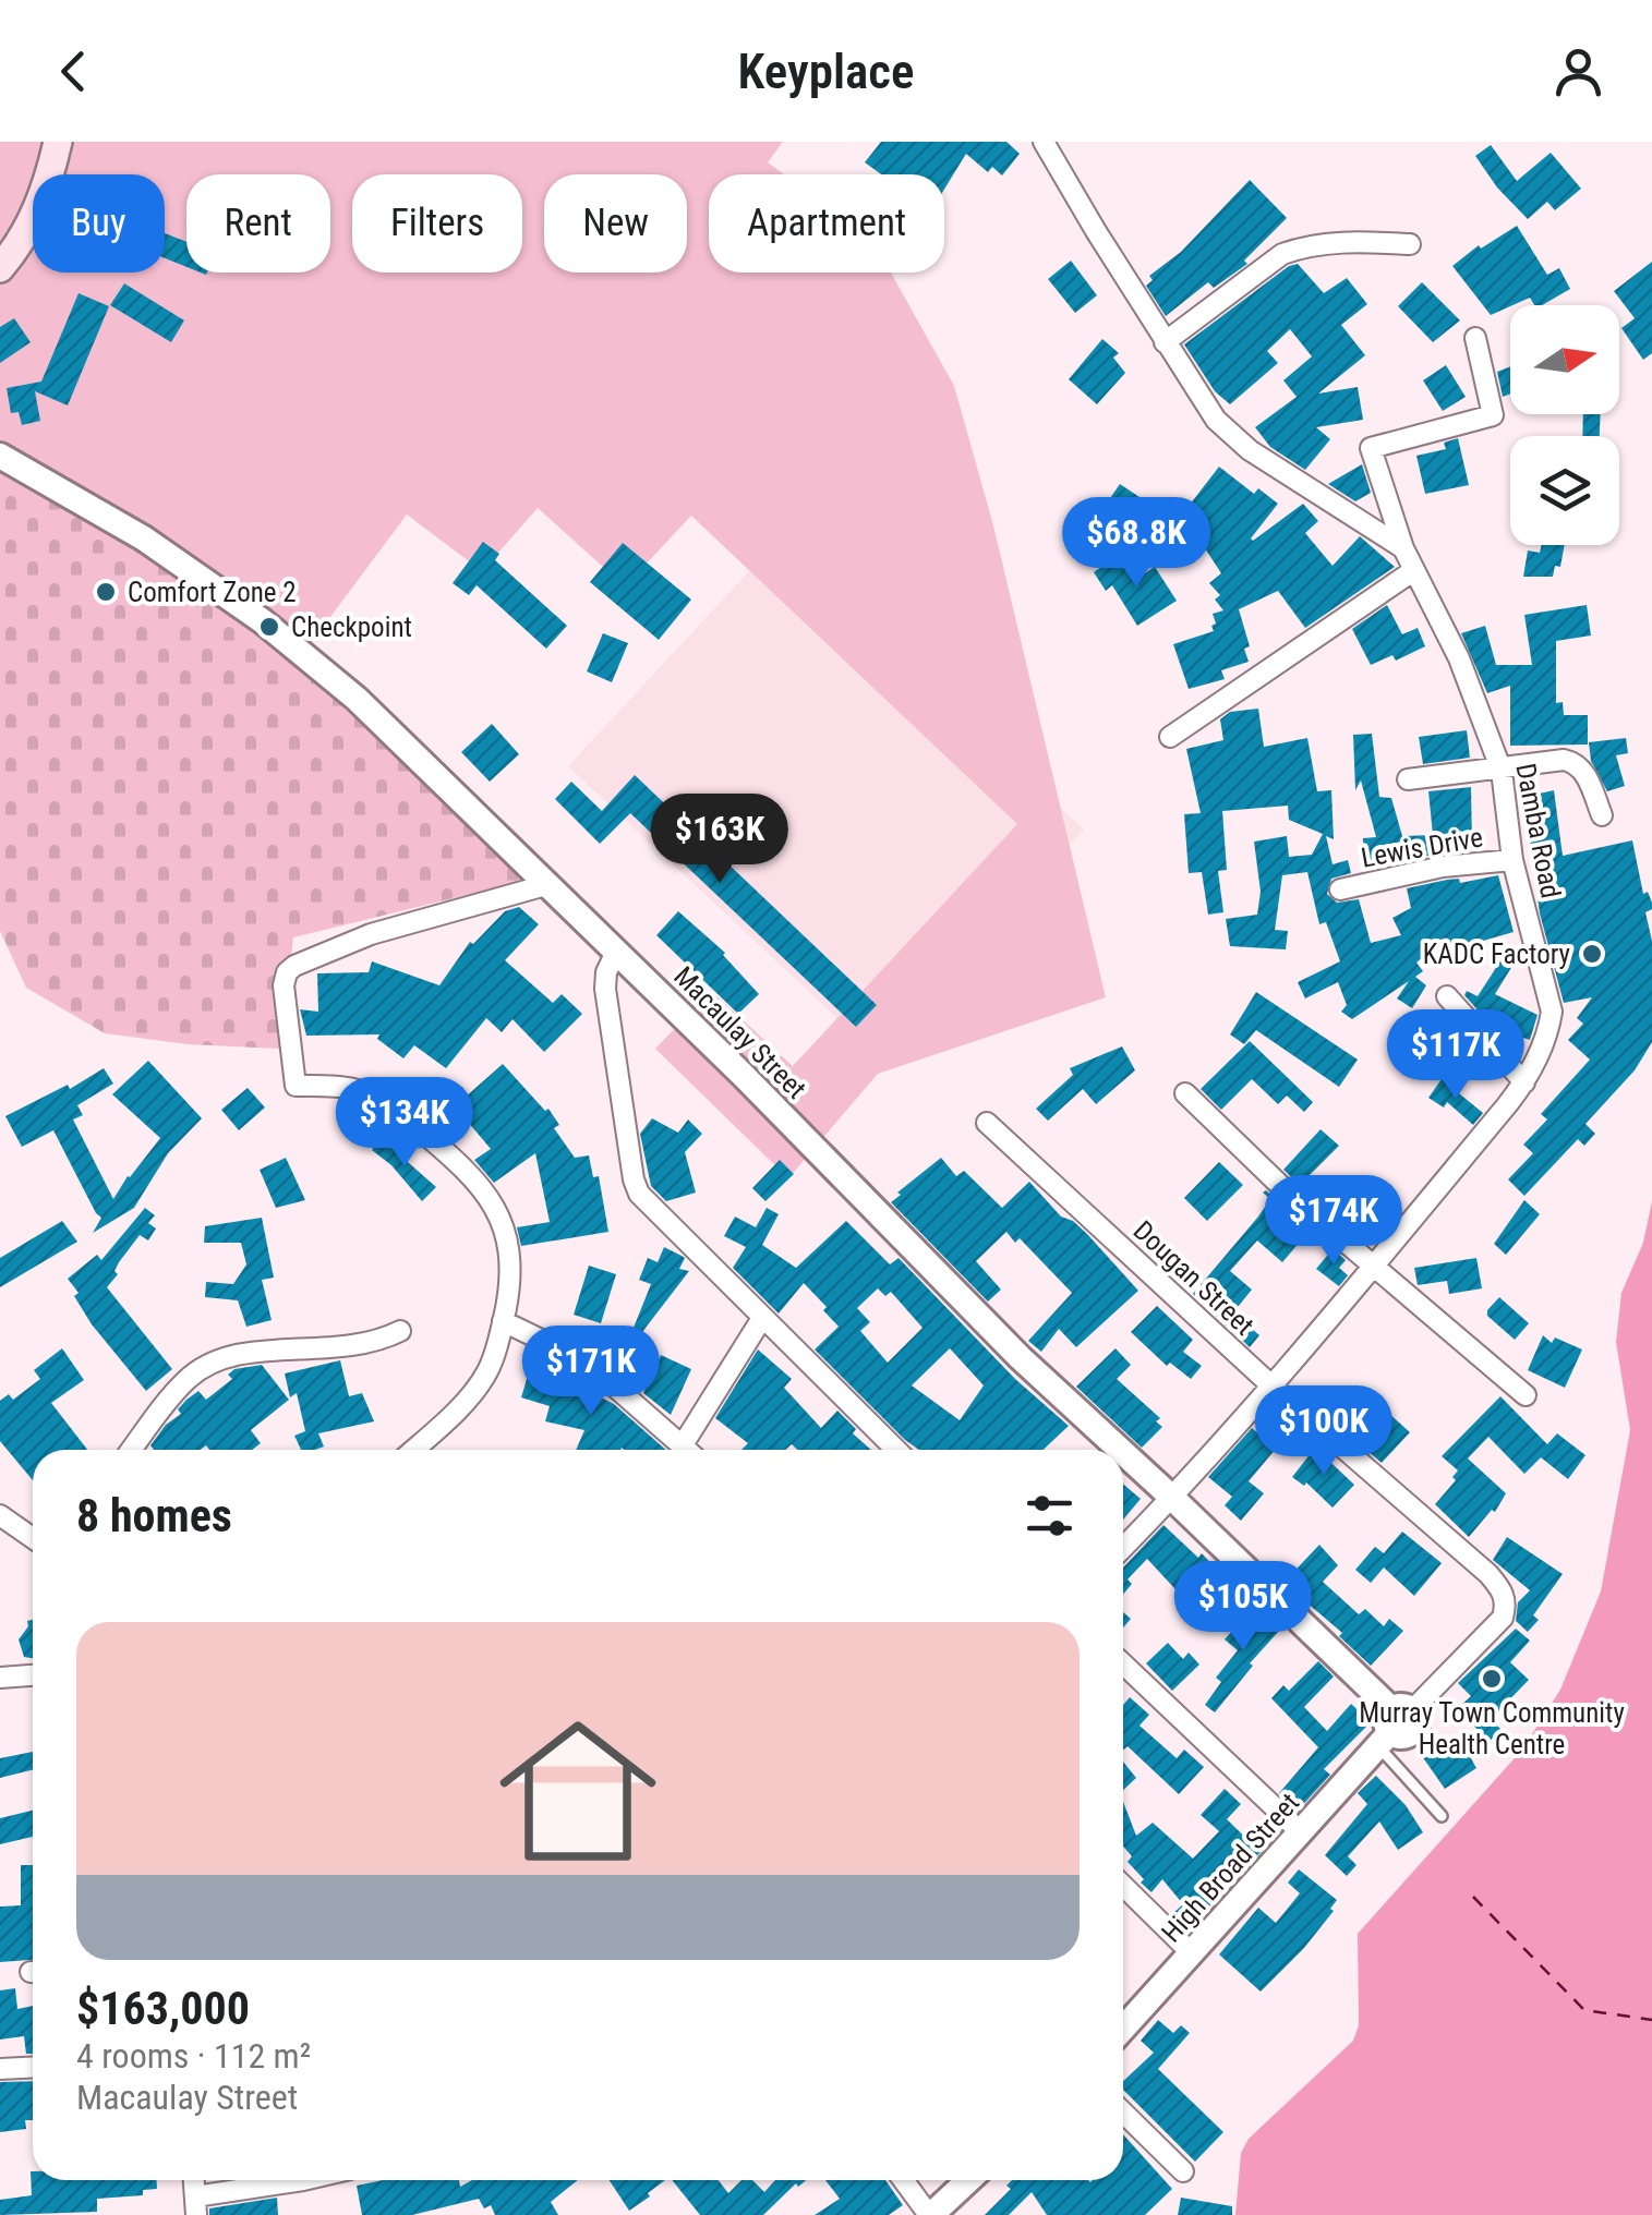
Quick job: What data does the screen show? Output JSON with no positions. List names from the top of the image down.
{
  "streets": {
    "street": [
      "Damba Road",
      "Lewis Drive",
      "Macaulay Street",
      "Dougan Street",
      "High Broad Street"
    ]
  },
  "crossings": [
    ["Damba Road", "Lewis Drive"],
    ["Damba Road", "Macaulay Street"],
    ["Damba Road", "Dougan Street"],
    ["Macaulay Street", "High Broad Street"],
    ["Dougan Street", "High Broad Street"]
  ],
  "places": [
    "Comfort Zone 2",
    "Checkpoint",
    "KADC Factory",
    "Murray Town Community Health Centre"
  ],
  "north": "right",
  "page": {
    "header": "Keyplace",
    "chip": [
      "Buy",
      "Rent",
      "Filters",
      "New",
      "Apartment"
    ],
    "price": [
      "$68.8K",
      "$163K",
      "$117K",
      "$134K",
      "$174K",
      "$171K",
      "$100K",
      "$105K"
    ],
    "heading": "8 homes",
    "list": [
      {
        "name": "$163,000",
        "note": "4 rooms · 112 m² · Macaulay Street"
      }
    ]
  }
}
